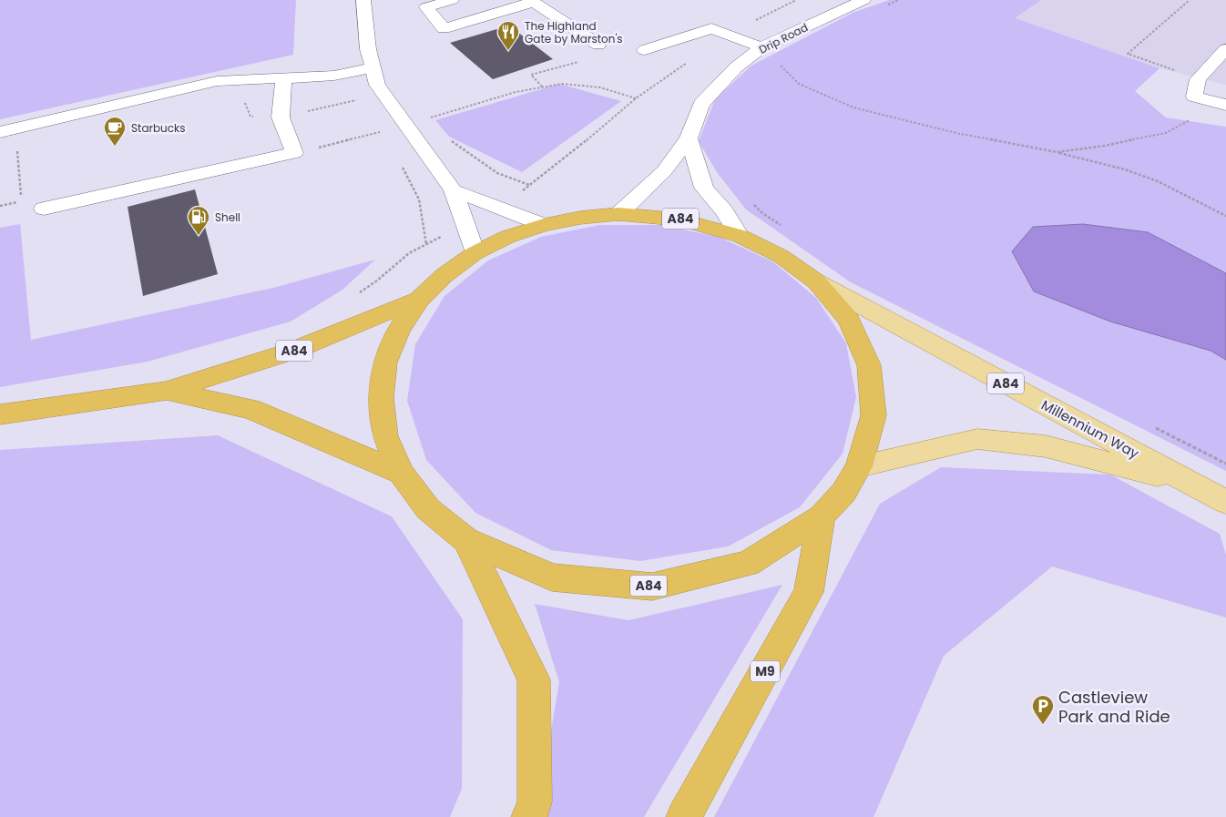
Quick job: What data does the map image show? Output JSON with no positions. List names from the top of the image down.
{
  "streets": {
    "highway": ["A84", "M9"],
    "main road": ["Millennium Way"],
    "street": ["Drip Road"]
  },
  "crossings": [
    ["Drip Road", "A84"],
    ["A84", "Millennium Way"],
    ["A84", "M9"]
  ],
  "places": {
    "restaurant": ["The Highland Gate by Marston's"],
    "cafe": ["Starbucks"],
    "fuel station": ["Shell"],
    "parking": ["Castleview Park and Ride"]
  }
}
